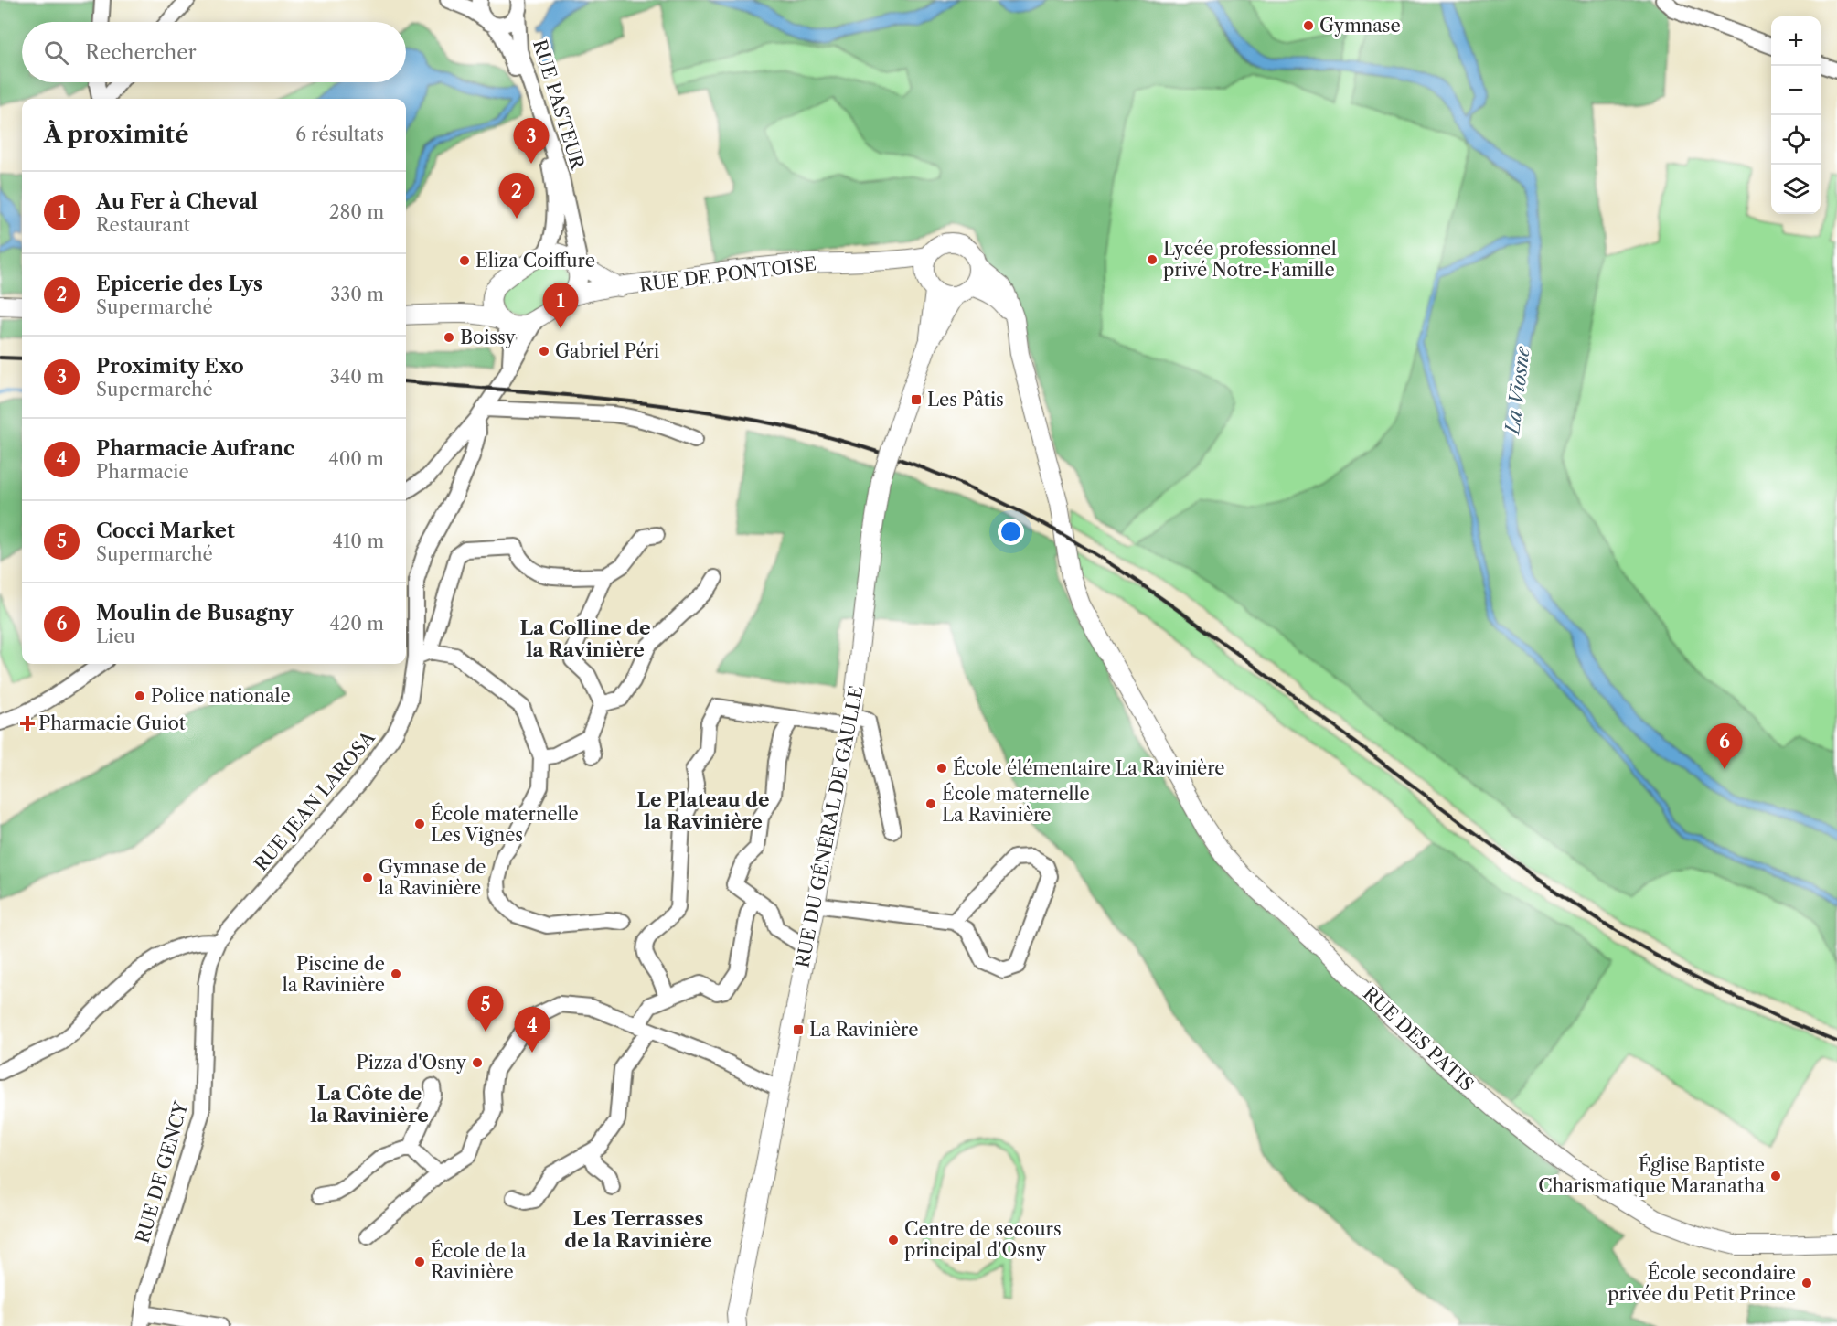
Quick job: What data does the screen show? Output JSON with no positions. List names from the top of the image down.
{
  "streets": {
    "main road": ["RUE DE PONTOISE", "RUE DU GÉNÉRAL DE GAULLE", "RUE DES PATIS"],
    "street": ["RUE PASTEUR", "RUE JEAN LAROSA", "RUE DE GENCY"]
  },
  "crossings": [
    ["RUE PASTEUR", "RUE DE PONTOISE"],
    ["RUE DE PONTOISE", "RUE DU GÉNÉRAL DE GAULLE"],
    ["RUE DE PONTOISE", "RUE DES PATIS"],
    ["RUE JEAN LAROSA", "RUE DE GENCY"],
    ["RUE DU GÉNÉRAL DE GAULLE", "RUE DES PATIS"]
  ],
  "districts": [
    "La Colline de la Ravinière",
    "Le Plateau de la Ravinière",
    "La Côte de la Ravinière",
    "Les Terrasses de la Ravinière"
  ],
  "water": ["La Viosne"],
  "places": {
    "other": [
      "Gymnase",
      "Lycée professionnel privé Notre-Famille",
      "Eliza Coiffure",
      "Boissy",
      "Gabriel Péri",
      "Police nationale",
      "École élémentaire La Ravinière",
      "École maternelle La Ravinière",
      "École maternelle Les Vignes",
      "Gymnase de la Ravinière",
      "Piscine de la Ravinière",
      "Pizza d'Osny",
      "Église Baptiste Charismatique Maranatha",
      "Centre de secours principal d'Osny",
      "École de la Ravinière",
      "École secondaire privée du Petit Prince"
    ],
    "transit": ["Les Pâtis", "La Ravinière"],
    "health": ["Pharmacie Guiot"]
  },
  "page": {
    "map_buttons": ["+", "−"],
    "search": "Rechercher",
    "heading": ["À proximité", "6 résultats"],
    "pins": [
      "3",
      "2",
      "1",
      "6",
      "5",
      "4"
    ],
    "list": [
      {
        "mark": "1",
        "name": "Au Fer à Cheval",
        "note": "Restaurant",
        "value": "280 m"
      },
      {
        "mark": "2",
        "name": "Epicerie des Lys",
        "note": "Supermarché",
        "value": "330 m"
      },
      {
        "mark": "3",
        "name": "Proximity Exo",
        "note": "Supermarché",
        "value": "340 m"
      },
      {
        "mark": "4",
        "name": "Pharmacie Aufranc",
        "note": "Pharmacie",
        "value": "400 m"
      },
      {
        "mark": "5",
        "name": "Cocci Market",
        "note": "Supermarché",
        "value": "410 m"
      },
      {
        "mark": "6",
        "name": "Moulin de Busagny",
        "note": "Lieu",
        "value": "420 m"
      }
    ]
  }
}
